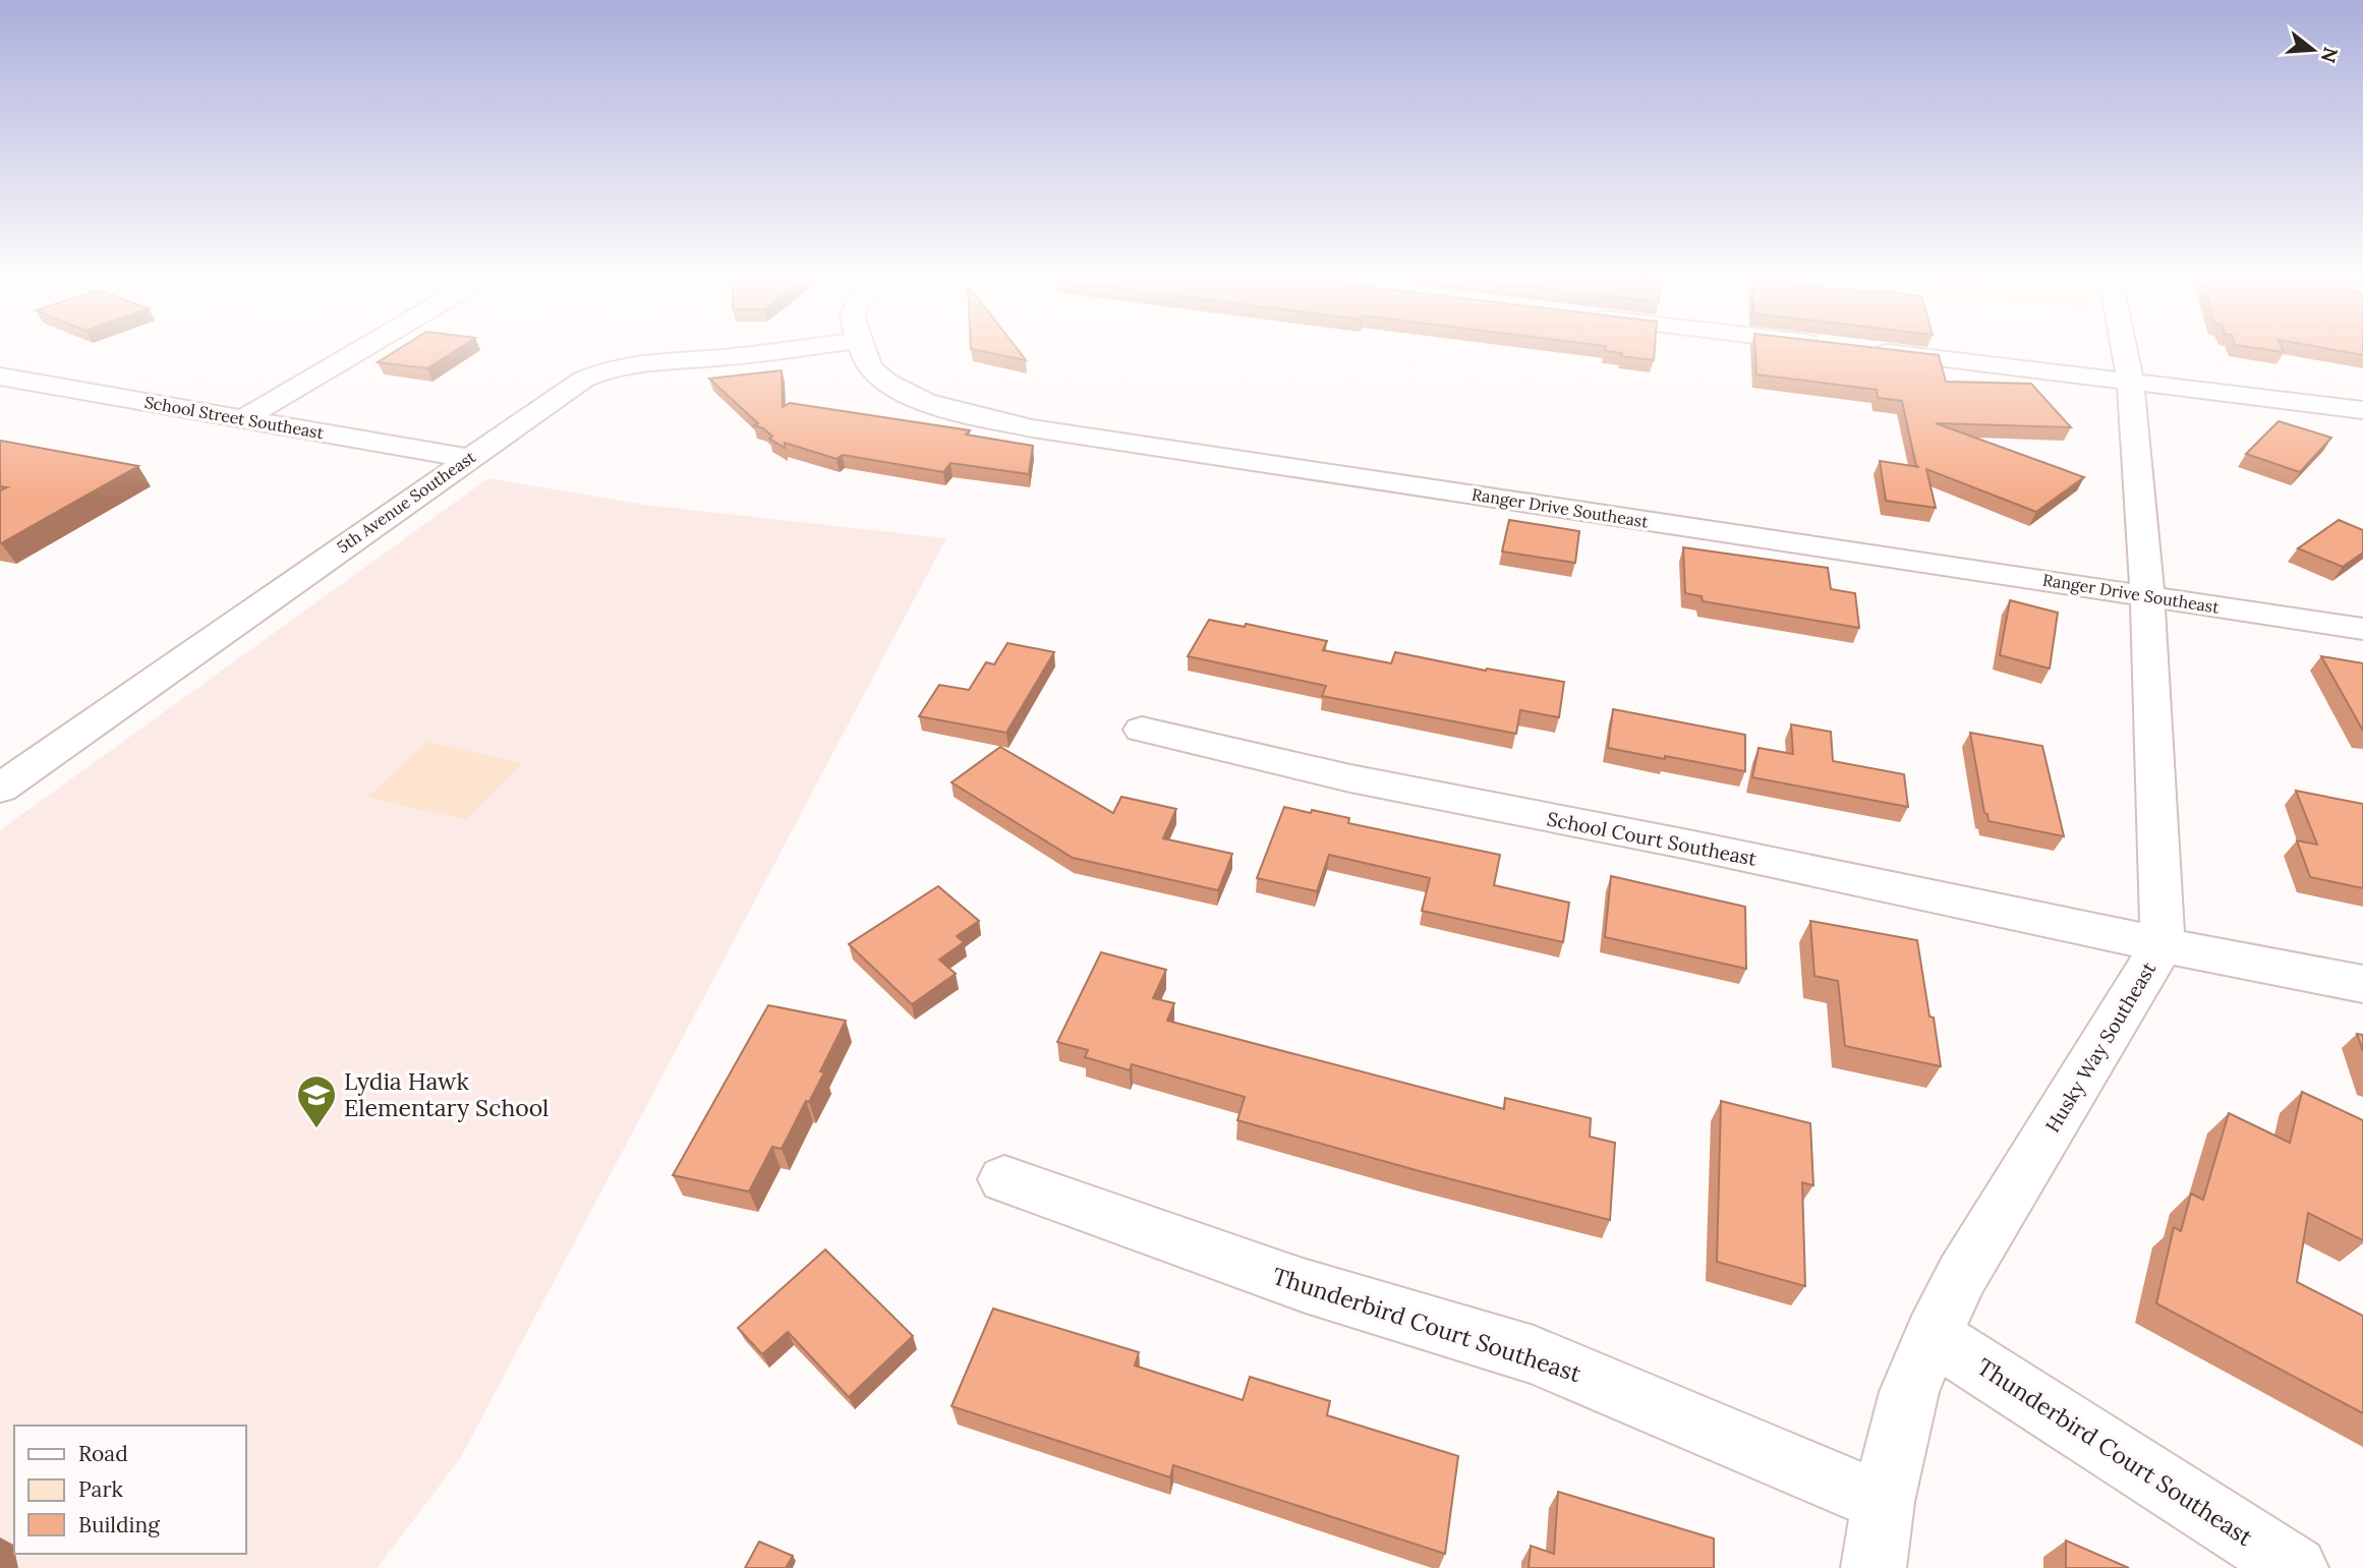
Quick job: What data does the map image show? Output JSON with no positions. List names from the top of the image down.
{
  "streets": {
    "street": [
      "School Street Southeast",
      "5th Avenue Southeast",
      "Ranger Drive Southeast",
      "School Court Southeast",
      "Husky Way Southeast",
      "Thunderbird Court Southeast"
    ]
  },
  "crossings": [
    ["School Street Southeast", "5th Avenue Southeast"],
    ["Ranger Drive Southeast", "Husky Way Southeast"],
    ["School Court Southeast", "Husky Way Southeast"],
    ["Husky Way Southeast", "Thunderbird Court Southeast"]
  ],
  "places": {
    "school or university": ["Lydia Hawk Elementary School"]
  },
  "legend": ["Road", "Park", "Building"],
  "north": "right"
}
